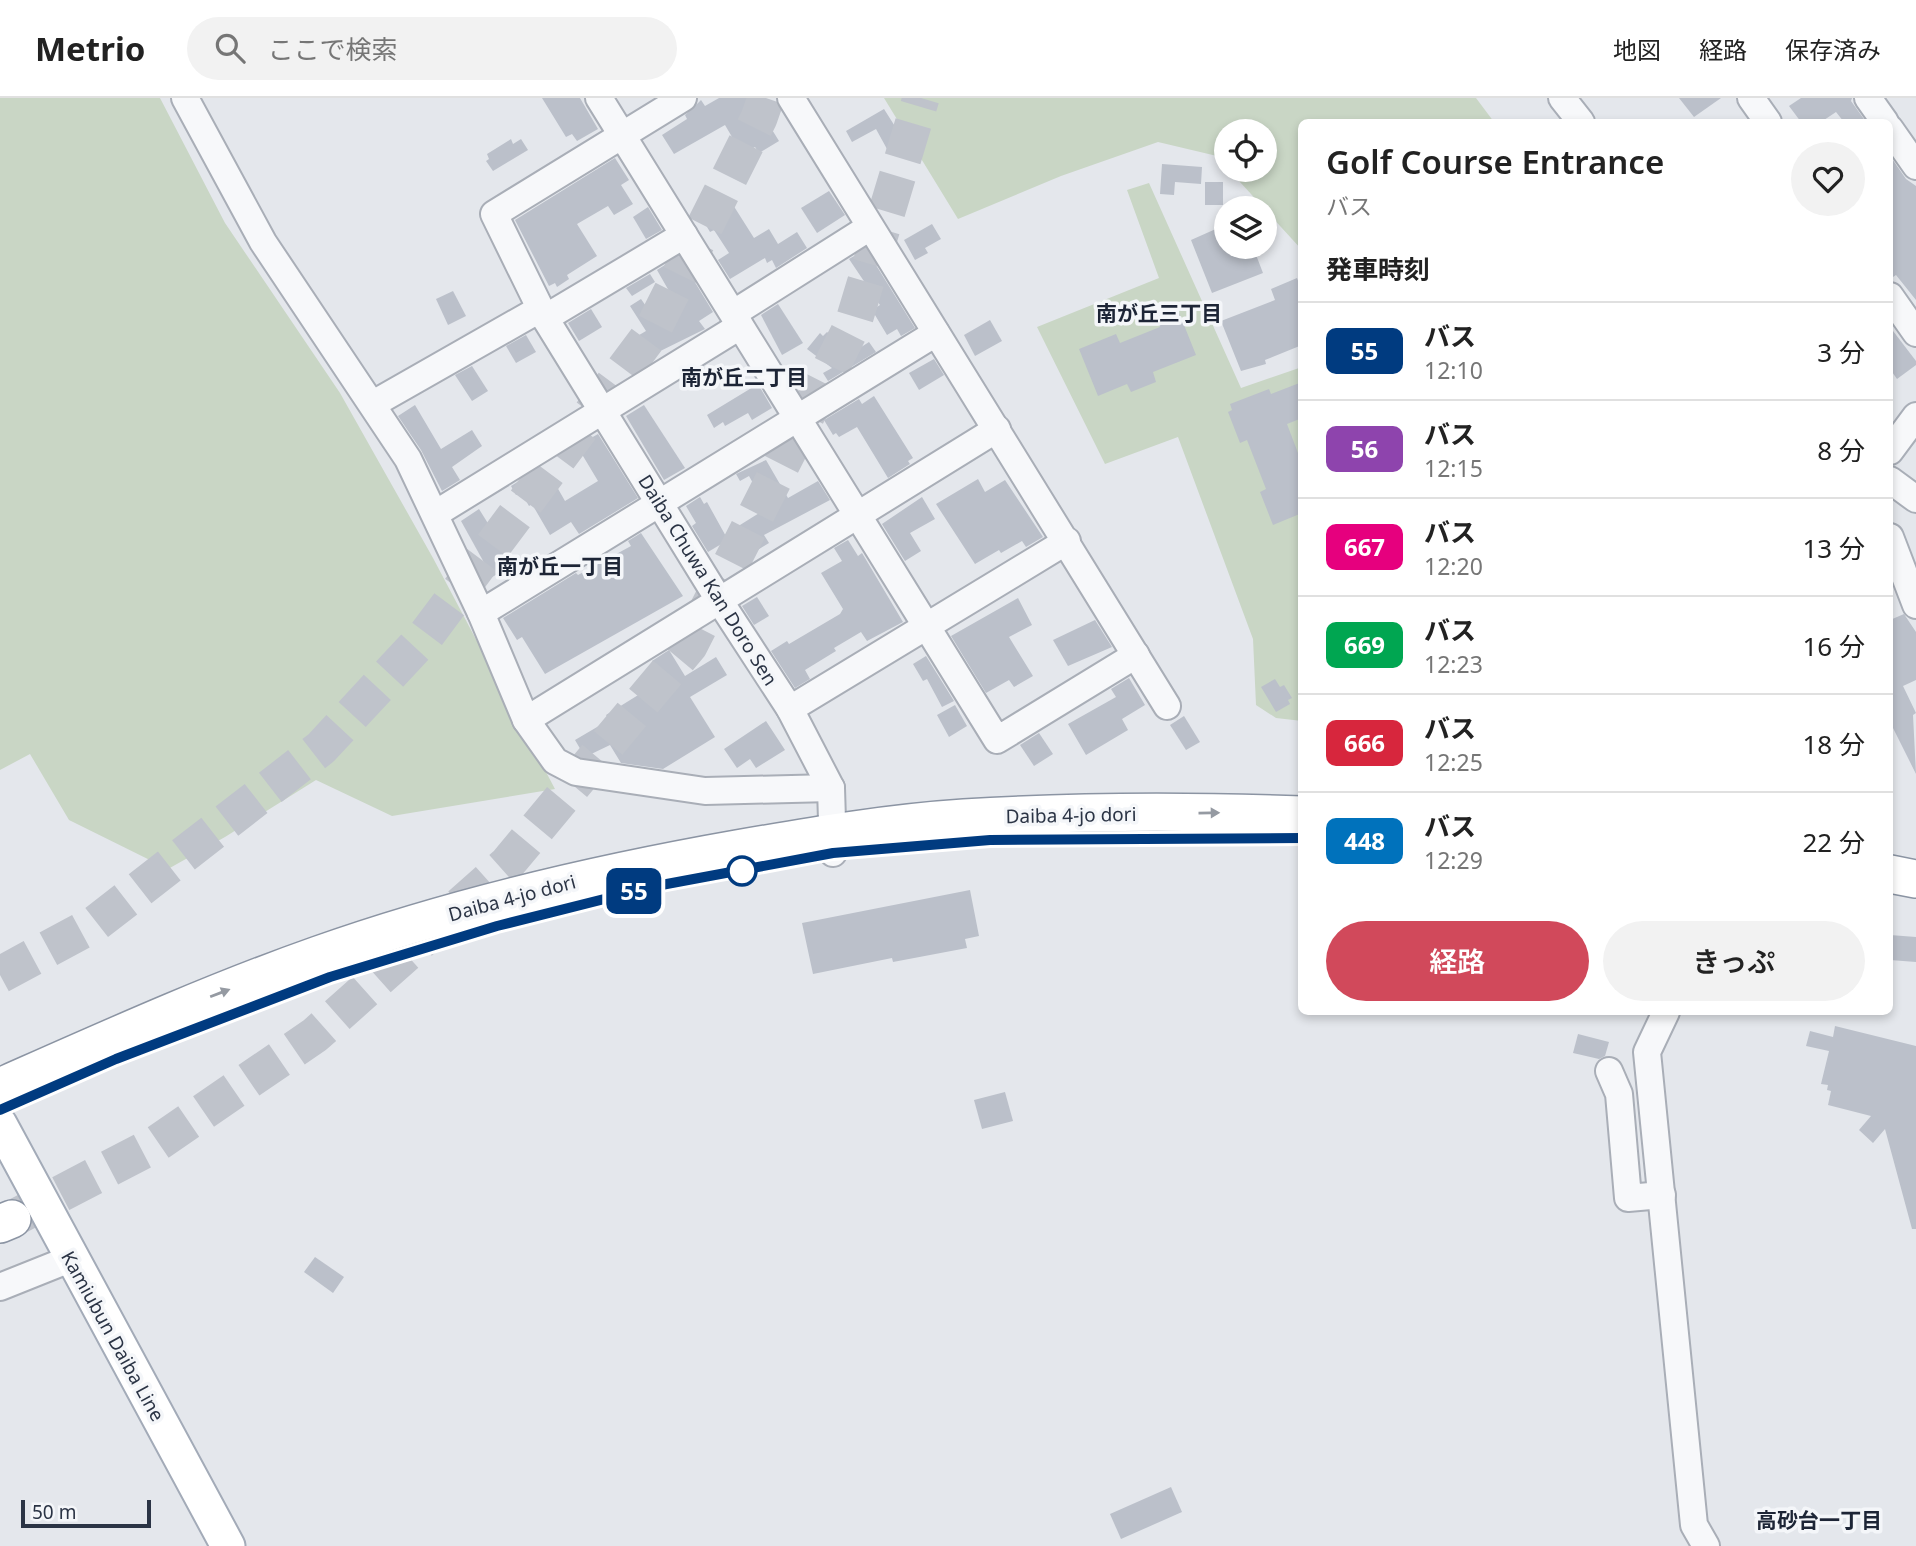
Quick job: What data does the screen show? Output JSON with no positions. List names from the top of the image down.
{
  "streets": {
    "highway": ["Daiba 4-jo dori"],
    "main road": ["Kamiubun Daiba Line"],
    "street": ["Daiba Chuwa Kan Doro Sen"]
  },
  "crossings": [
    ["Daiba Chuwa Kan Doro Sen", "Daiba 4-jo dori"]
  ],
  "districts": [
    "南が丘三丁目",
    "南が丘二丁目",
    "南が丘一丁目",
    "高砂台一丁目"
  ],
  "lines": ["bus line 55"],
  "scale_bar": "50 m",
  "page": {
    "header": "Metrio",
    "search": "ここで検索",
    "nav": ["地図", "経路", "保存済み"],
    "on_map": "55",
    "heading": [
      ["Golf Course Entrance", "バス"],
      "発車時刻"
    ],
    "list": [
      {
        "mark": "55",
        "name": "バス",
        "note": "12:10",
        "value": "3 分"
      },
      {
        "mark": "56",
        "name": "バス",
        "note": "12:15",
        "value": "8 分"
      },
      {
        "mark": "667",
        "name": "バス",
        "note": "12:20",
        "value": "13 分"
      },
      {
        "mark": "669",
        "name": "バス",
        "note": "12:23",
        "value": "16 分"
      },
      {
        "mark": "666",
        "name": "バス",
        "note": "12:25",
        "value": "18 分"
      },
      {
        "mark": "448",
        "name": "バス",
        "note": "12:29",
        "value": "22 分"
      }
    ],
    "buttons": ["経路", "きっぷ"],
    "scale": "50 m"
  }
}
